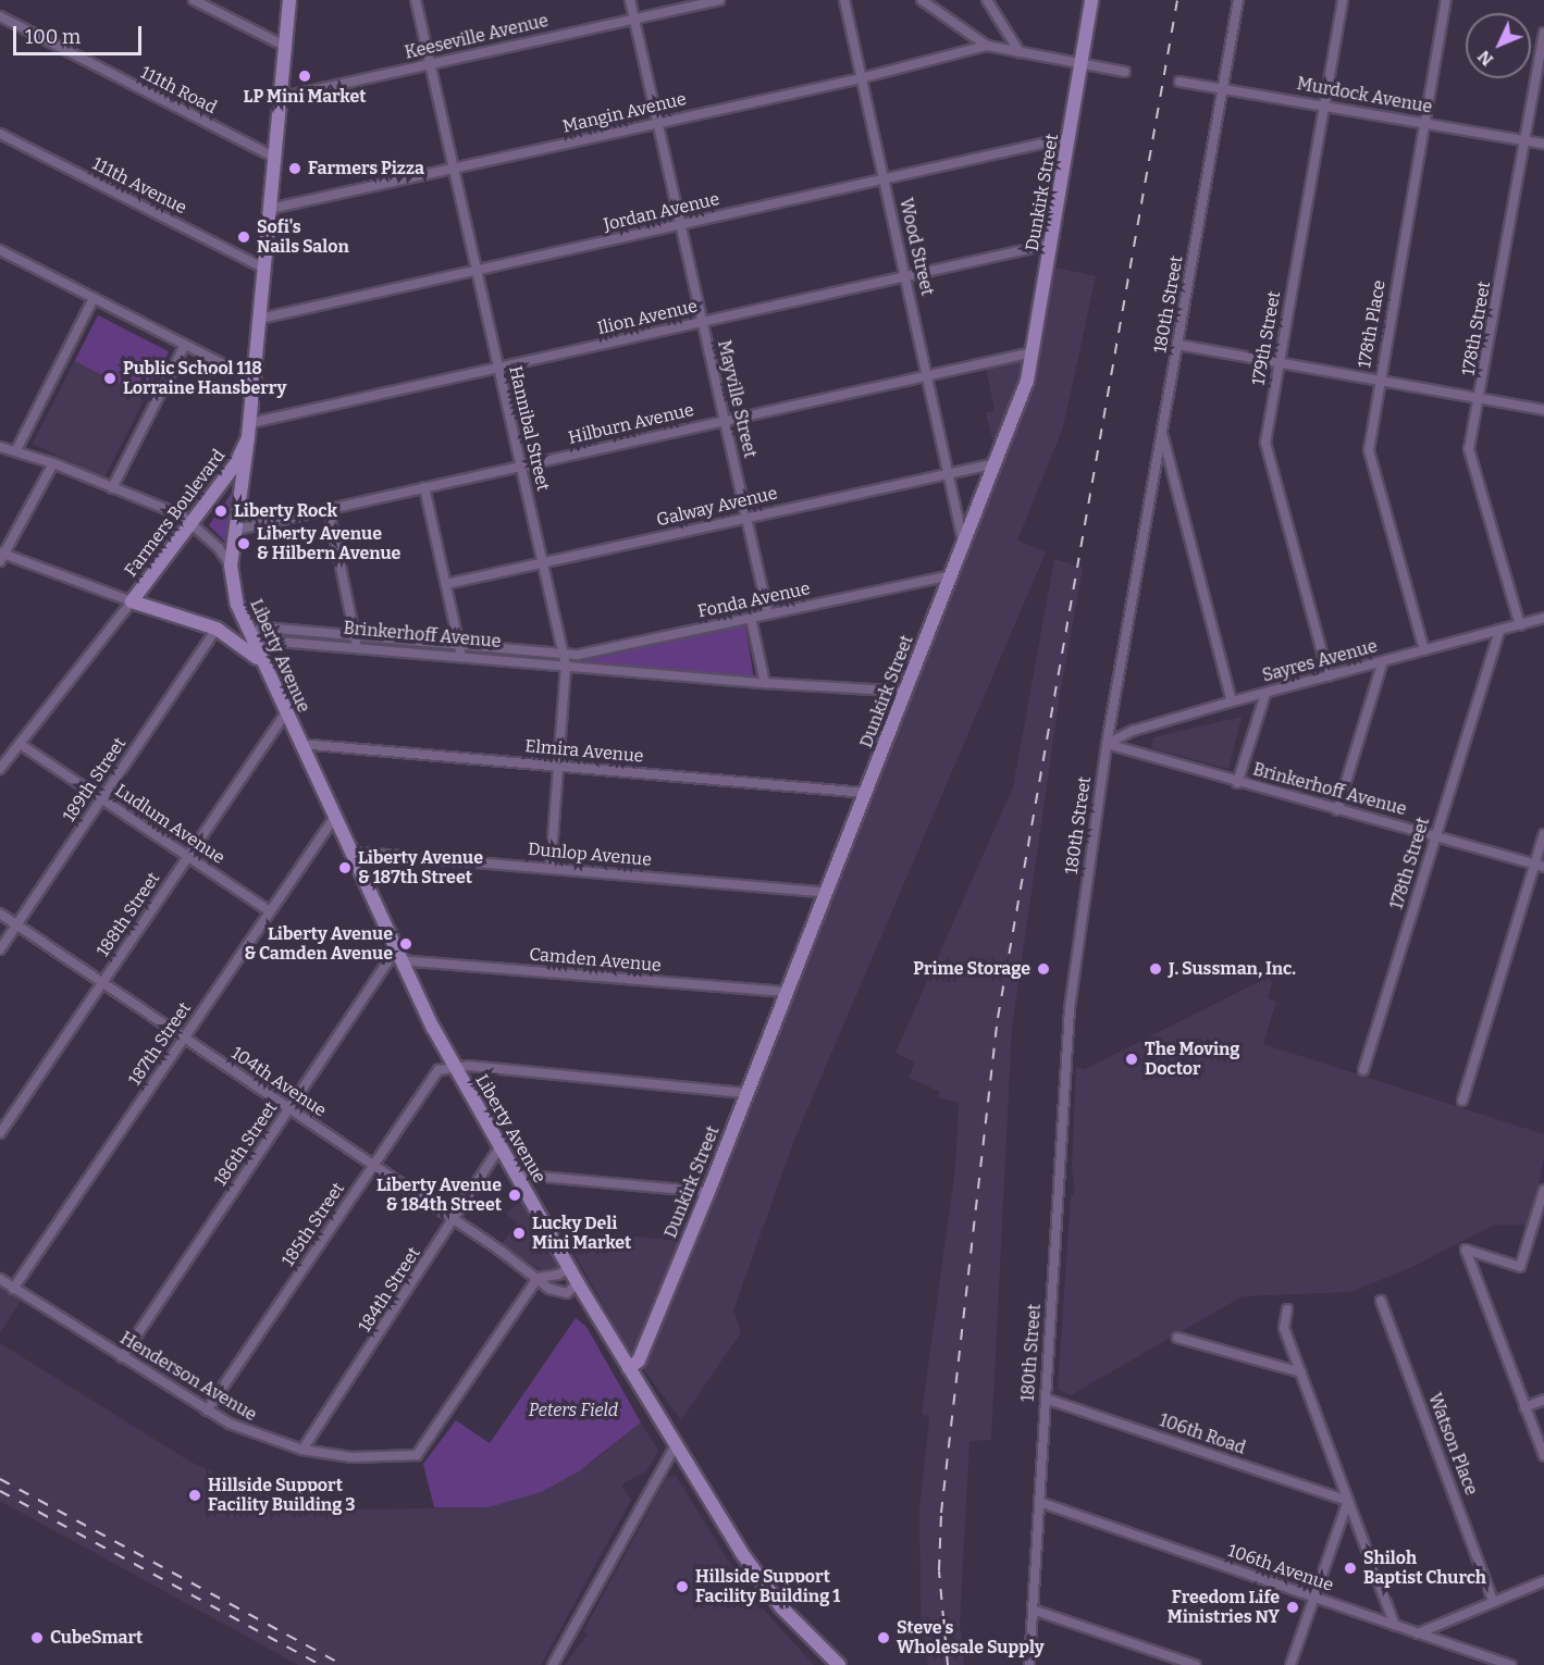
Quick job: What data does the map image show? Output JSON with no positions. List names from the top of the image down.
{
  "streets": {
    "main road": ["Dunkirk Street", "Farmers Boulevard", "Liberty Avenue"],
    "street": [
      "Keeseville Avenue",
      "111th Road",
      "Murdock Avenue",
      "Mangin Avenue",
      "111th Avenue",
      "Jordan Avenue",
      "Wood Street",
      "180th Street",
      "Ilion Avenue",
      "178th Place",
      "178th Street",
      "179th Street",
      "Mayville Street",
      "Hilburn Avenue",
      "Hannibal Street",
      "Galway Avenue",
      "Fonda Avenue",
      "Brinkerhoff Avenue",
      "Sayres Avenue",
      "Elmira Avenue",
      "189th Street",
      "Ludlum Avenue",
      "Dunlop Avenue",
      "188th Street",
      "Camden Avenue",
      "187th Street",
      "104th Avenue",
      "186th Street",
      "185th Street",
      "184th Street",
      "Henderson Avenue",
      "106th Road",
      "Watson Place",
      "106th Avenue"
    ]
  },
  "crossings": [
    ["Keeseville Avenue", "Mayville Street"],
    ["Keeseville Avenue", "Hannibal Street"],
    ["Keeseville Avenue", "Farmers Boulevard"],
    ["111th Road", "Farmers Boulevard"],
    ["Murdock Avenue", "180th Street"],
    ["Murdock Avenue", "178th Place"],
    ["Murdock Avenue", "178th Street"],
    ["Murdock Avenue", "179th Street"],
    ["Mangin Avenue", "Wood Street"],
    ["Mangin Avenue", "Mayville Street"],
    ["Mangin Avenue", "Hannibal Street"],
    ["Mangin Avenue", "Farmers Boulevard"],
    ["111th Avenue", "Farmers Boulevard"],
    ["Dunkirk Street", "Jordan Avenue"],
    ["Dunkirk Street", "Wood Street"],
    ["Dunkirk Street", "Ilion Avenue"],
    ["Dunkirk Street", "Hilburn Avenue"],
    ["Dunkirk Street", "Galway Avenue"],
    ["Dunkirk Street", "Fonda Avenue"],
    ["Dunkirk Street", "Brinkerhoff Avenue"],
    ["Dunkirk Street", "Liberty Avenue"],
    ["Dunkirk Street", "Elmira Avenue"],
    ["Dunkirk Street", "Dunlop Avenue"],
    ["Dunkirk Street", "Camden Avenue"],
    ["Jordan Avenue", "Wood Street"],
    ["Jordan Avenue", "Mayville Street"],
    ["Jordan Avenue", "Hannibal Street"],
    ["Jordan Avenue", "Farmers Boulevard"],
    ["Wood Street", "Ilion Avenue"],
    ["Wood Street", "Hilburn Avenue"],
    ["Wood Street", "Galway Avenue"],
    ["180th Street", "Brinkerhoff Avenue"],
    ["180th Street", "Sayres Avenue"],
    ["180th Street", "106th Road"],
    ["180th Street", "106th Avenue"],
    ["Ilion Avenue", "Mayville Street"],
    ["Ilion Avenue", "Hannibal Street"],
    ["Ilion Avenue", "Farmers Boulevard"],
    ["Ilion Avenue", "Liberty Avenue"],
    ["178th Place", "Sayres Avenue"],
    ["178th Street", "Brinkerhoff Avenue"],
    ["178th Street", "Sayres Avenue"],
    ["179th Street", "Sayres Avenue"],
    ["Mayville Street", "Hilburn Avenue"],
    ["Mayville Street", "Galway Avenue"],
    ["Mayville Street", "Fonda Avenue"],
    ["Hilburn Avenue", "Hannibal Street"],
    ["Hilburn Avenue", "Liberty Avenue"],
    ["Hannibal Street", "Galway Avenue"],
    ["Hannibal Street", "Fonda Avenue"],
    ["Hannibal Street", "Brinkerhoff Avenue"],
    ["Hannibal Street", "Elmira Avenue"],
    ["Hannibal Street", "Dunlop Avenue"],
    ["Farmers Boulevard", "Liberty Avenue"],
    ["Farmers Boulevard", "Ludlum Avenue"],
    ["Fonda Avenue", "Brinkerhoff Avenue"],
    ["Brinkerhoff Avenue", "Liberty Avenue"],
    ["Brinkerhoff Avenue", "Sayres Avenue"],
    ["Liberty Avenue", "Elmira Avenue"],
    ["Liberty Avenue", "Dunlop Avenue"],
    ["Liberty Avenue", "188th Street"],
    ["Liberty Avenue", "Camden Avenue"],
    ["Liberty Avenue", "187th Street"],
    ["Liberty Avenue", "104th Avenue"],
    ["Liberty Avenue", "186th Street"],
    ["Liberty Avenue", "185th Street"],
    ["Liberty Avenue", "184th Street"],
    ["189th Street", "Ludlum Avenue"],
    ["189th Street", "104th Avenue"],
    ["Ludlum Avenue", "188th Street"],
    ["Ludlum Avenue", "187th Street"],
    ["188th Street", "104th Avenue"],
    ["Camden Avenue", "186th Street"],
    ["187th Street", "104th Avenue"],
    ["187th Street", "Henderson Avenue"],
    ["104th Avenue", "186th Street"],
    ["104th Avenue", "185th Street"],
    ["104th Avenue", "184th Street"],
    ["104th Avenue", "Henderson Avenue"],
    ["186th Street", "Henderson Avenue"],
    ["185th Street", "Henderson Avenue"],
    ["184th Street", "Henderson Avenue"]
  ],
  "parks": ["Peters Field"],
  "places": [
    "LP Mini Market",
    "Farmers Pizza",
    "Sofi's Nails Salon",
    "Public School 118 Lorraine Hansberry",
    "Liberty Rock",
    "Liberty Avenue & Hilbern Avenue",
    "Liberty Avenue & 187th Street",
    "Liberty Avenue & Camden Avenue",
    "Prime Storage",
    "J. Sussman, Inc.",
    "The Moving Doctor",
    "Liberty Avenue & 184th Street",
    "Lucky Deli Mini Market",
    "Hillside Support Facility Building 3",
    "Shiloh Baptist Church",
    "Hillside Support Facility Building 1",
    "Freedom Life Ministries NY",
    "CubeSmart",
    "Steve's Wholesale Supply"
  ],
  "scale_bar": "100 m",
  "north": "bottom left"
}
